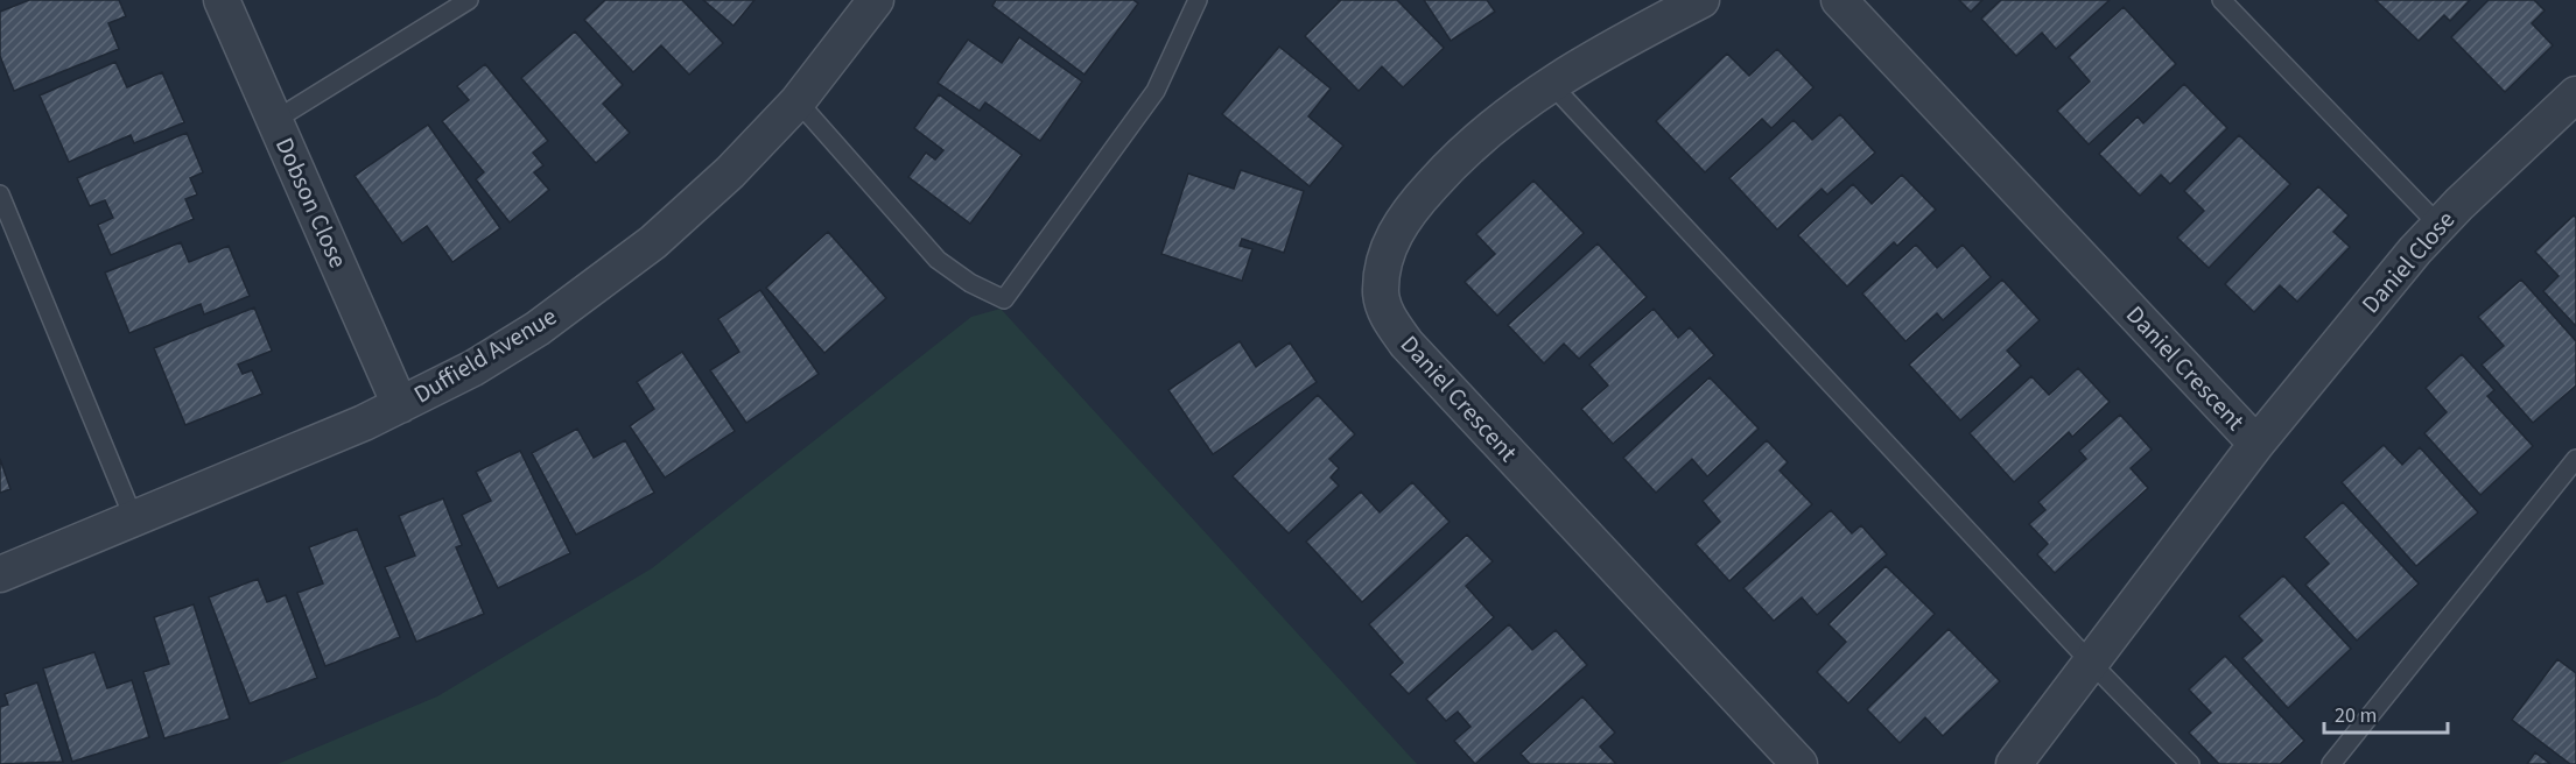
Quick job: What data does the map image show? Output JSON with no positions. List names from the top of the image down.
{
  "streets": {
    "street": [
      "Dobson Close",
      "Daniel Close",
      "Duffield Avenue",
      "Daniel Crescent"
    ]
  },
  "crossings": [
    ["Dobson Close", "Duffield Avenue"],
    ["Daniel Close", "Daniel Crescent"]
  ],
  "scale_bar": "20 m"
}
